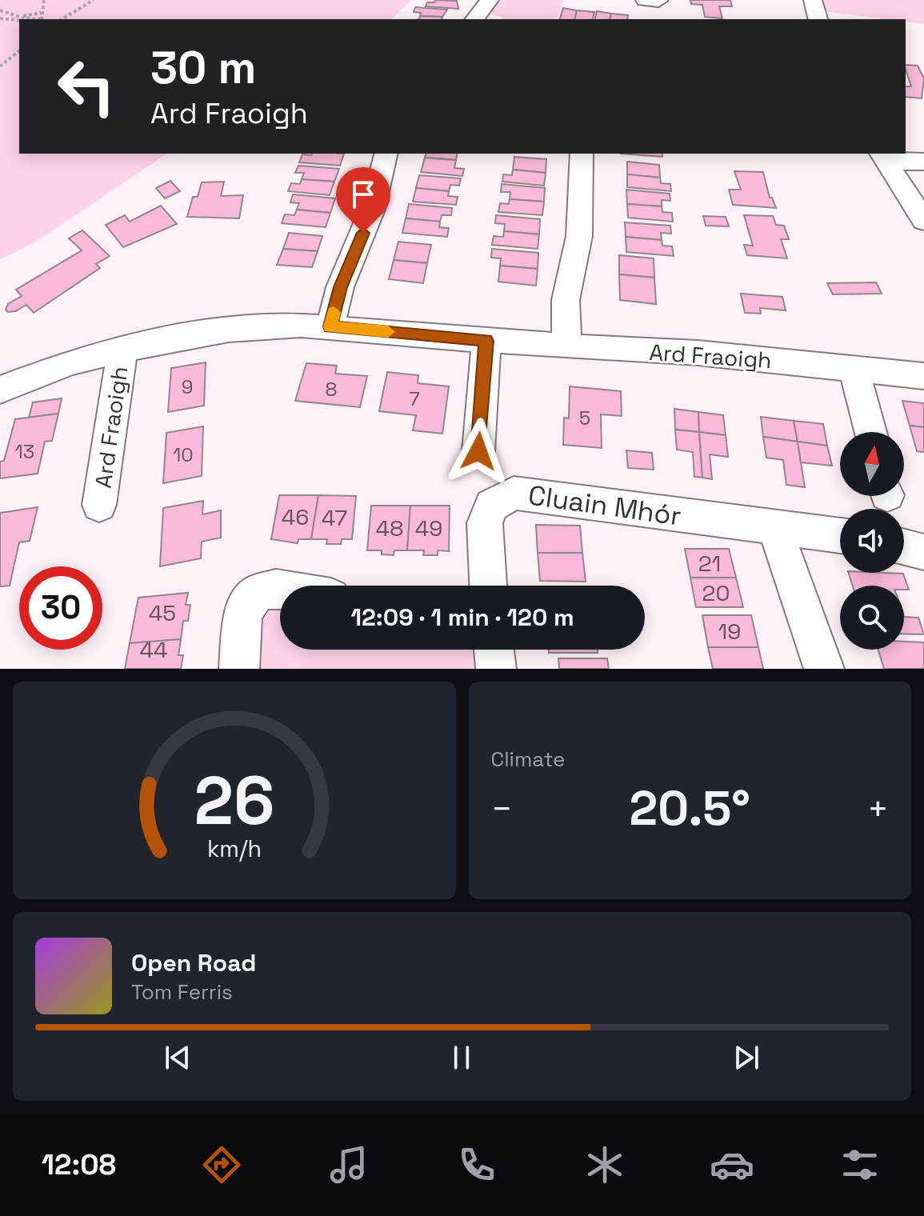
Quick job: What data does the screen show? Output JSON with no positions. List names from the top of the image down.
{
  "streets": {
    "street": ["Ard Fraoigh", "Cluain Mhór"]
  },
  "house_numbers": [
    "9",
    "8",
    "7",
    "5",
    "13",
    "10",
    "46",
    "47",
    "48",
    "49",
    "21",
    "20",
    "45",
    "19",
    "44"
  ],
  "north": "top",
  "page": {
    "turn": ["30 m", "Ard Fraoigh"],
    "limit": "30",
    "trip": "12:09 · 1 min · 120 m",
    "tile": "Climate",
    "heat": ["−", "20.5°", "+"],
    "song": ["Open Road", "Tom Ferris"],
    "tabs": "12:08",
    "gauge": ["26", "km/h"]
  }
}
